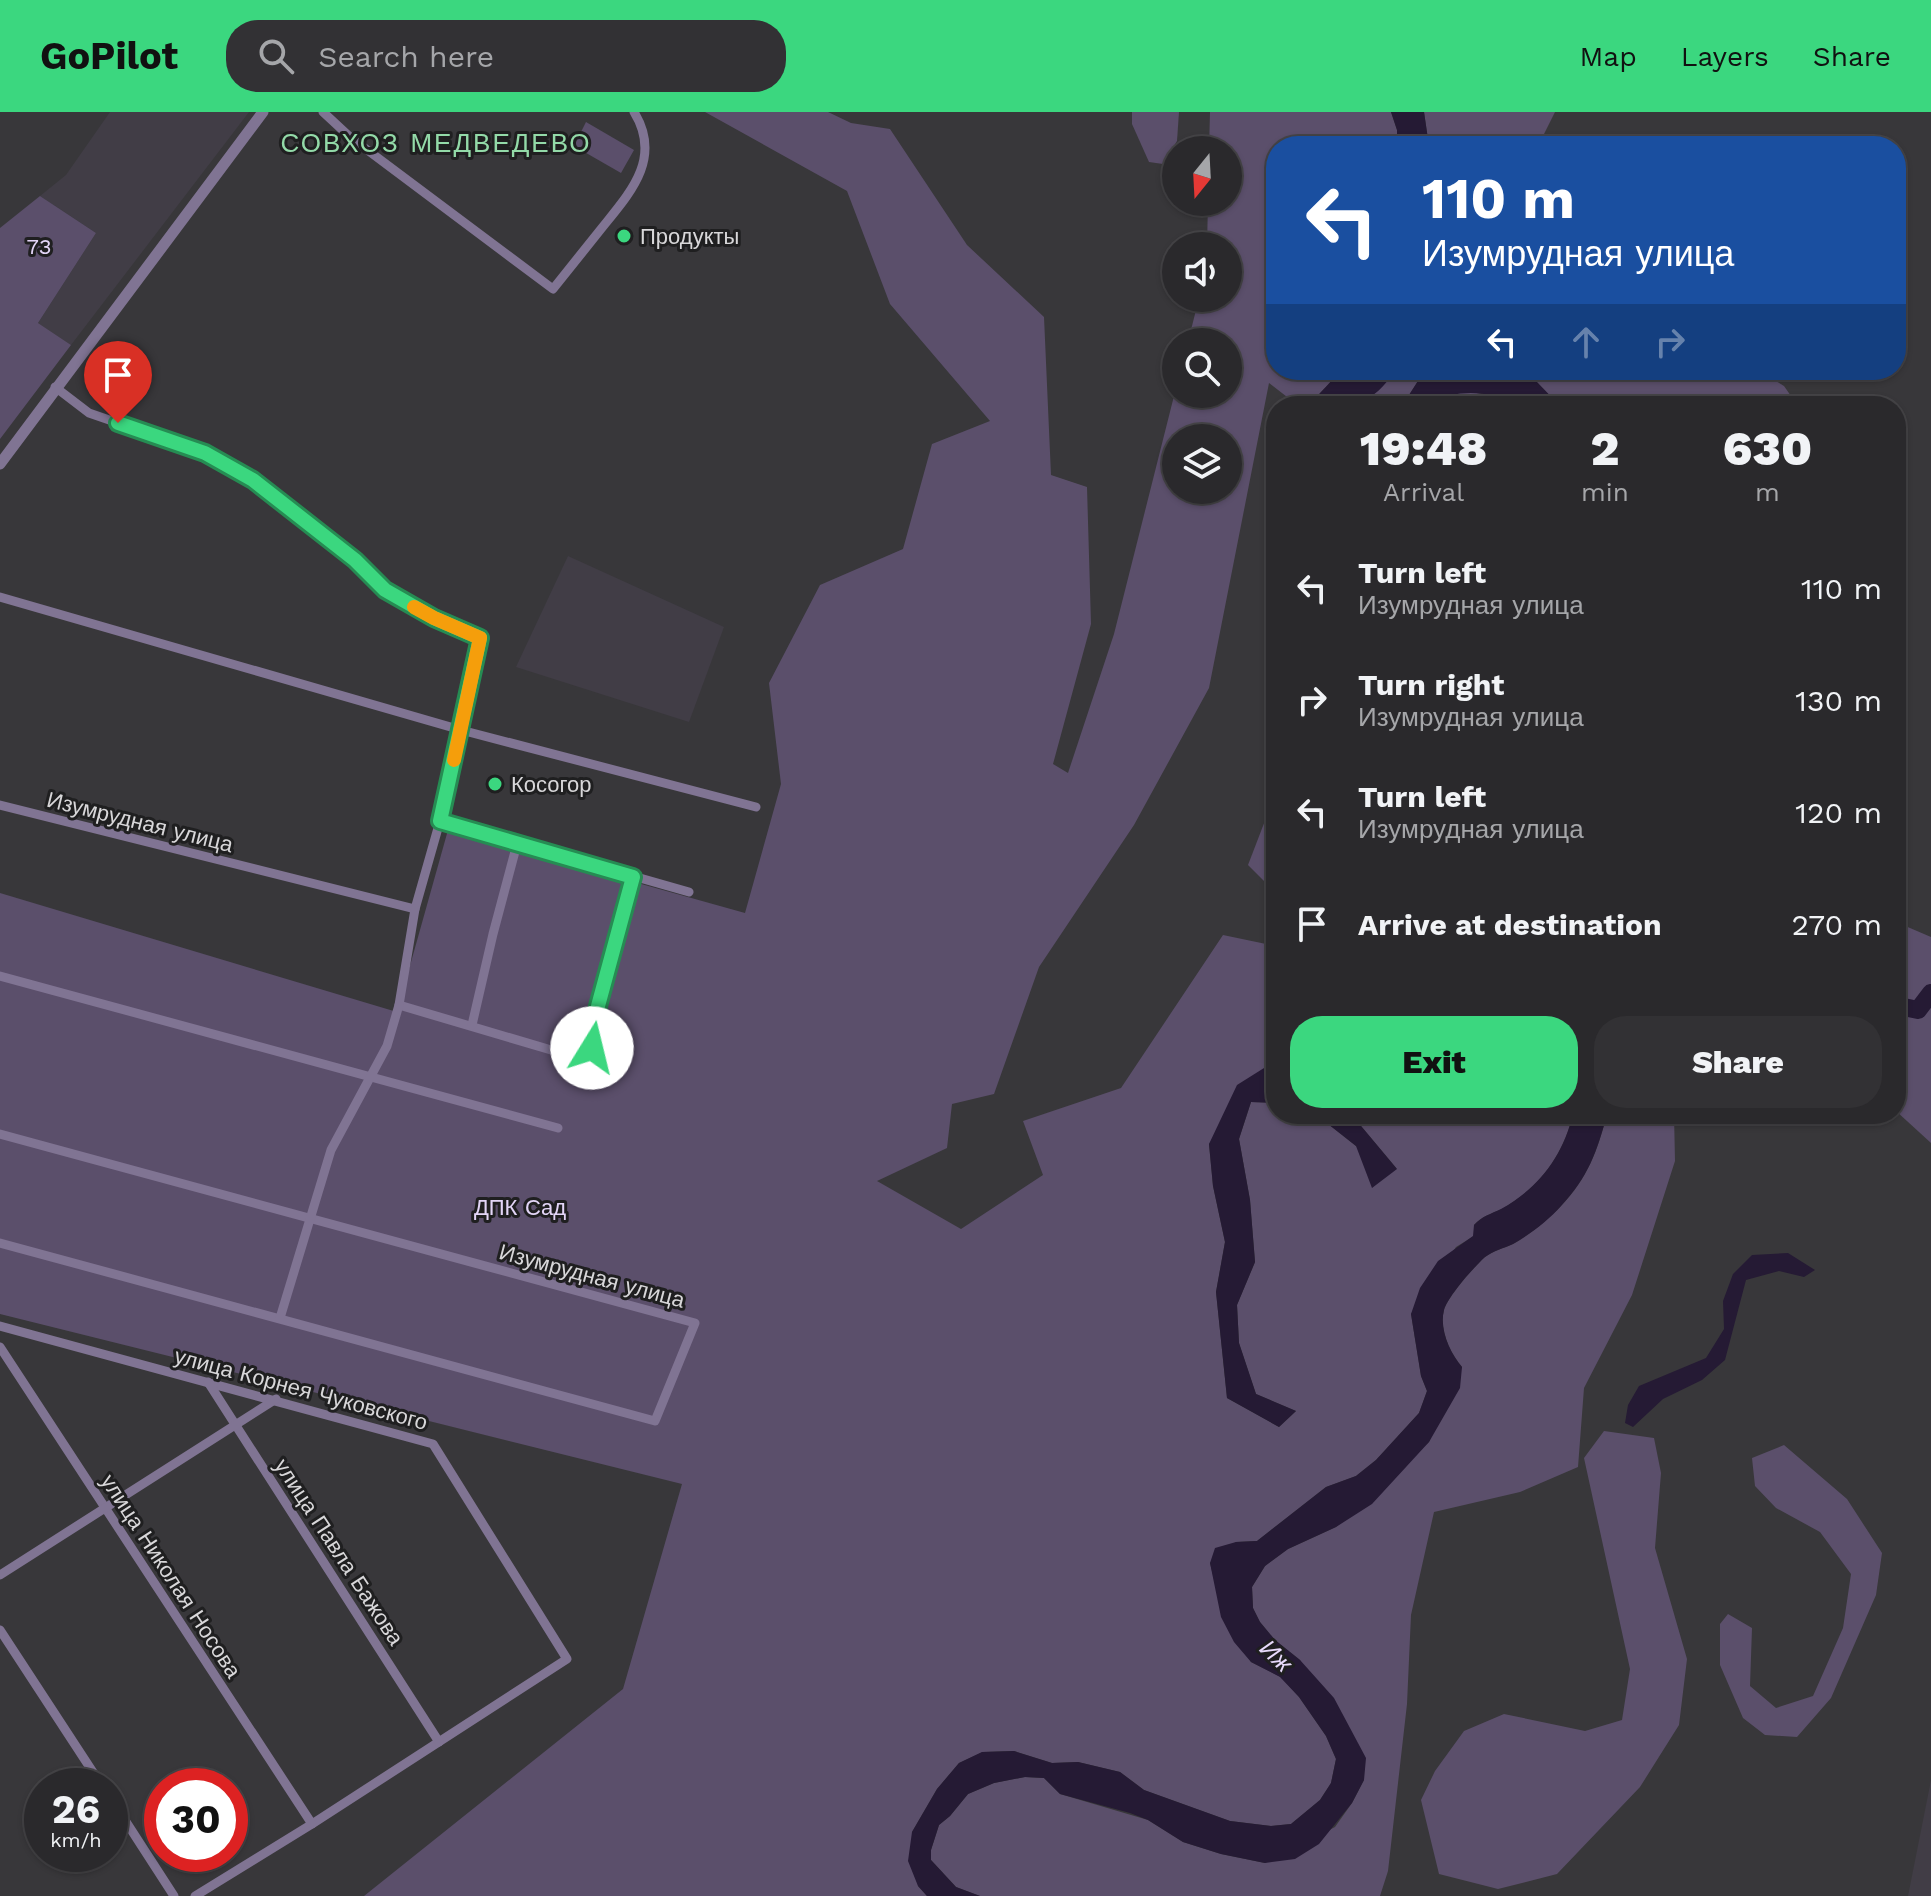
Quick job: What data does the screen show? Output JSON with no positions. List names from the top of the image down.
{
  "streets": {
    "street": [
      "Изумрудная улица",
      "улица Корнея Чуковского",
      "улица Павла Бажова",
      "улица Николая Носова"
    ]
  },
  "crossings": [
    ["улица Корнея Чуковского", "улица Павла Бажова"],
    ["улица Корнея Чуковского", "улица Николая Носова"]
  ],
  "districts": ["СОВХОЗ МЕДВЕДЕВО"],
  "water": ["Иж"],
  "parks": ["73", "ДПК Сад"],
  "places": ["Продукты", "Косогор"],
  "north": "bottom",
  "page": {
    "header": "GoPilot",
    "search": "Search here",
    "nav": ["Map", "Layers", "Share"],
    "turn": ["110 m", "Изумрудная улица"],
    "eta": [
      "19:48",
      "Arrival",
      "2",
      "min",
      "630",
      "m"
    ],
    "list": [
      {
        "name": "Turn left",
        "note": "Изумрудная улица",
        "value": "110 m"
      },
      {
        "name": "Turn right",
        "note": "Изумрудная улица",
        "value": "130 m"
      },
      {
        "name": "Turn left",
        "note": "Изумрудная улица",
        "value": "120 m"
      },
      {
        "name": "Arrive at destination",
        "value": "270 m"
      }
    ],
    "buttons": ["Exit", "Share"],
    "speed": "26 km/h",
    "limit": "30"
  }
}
